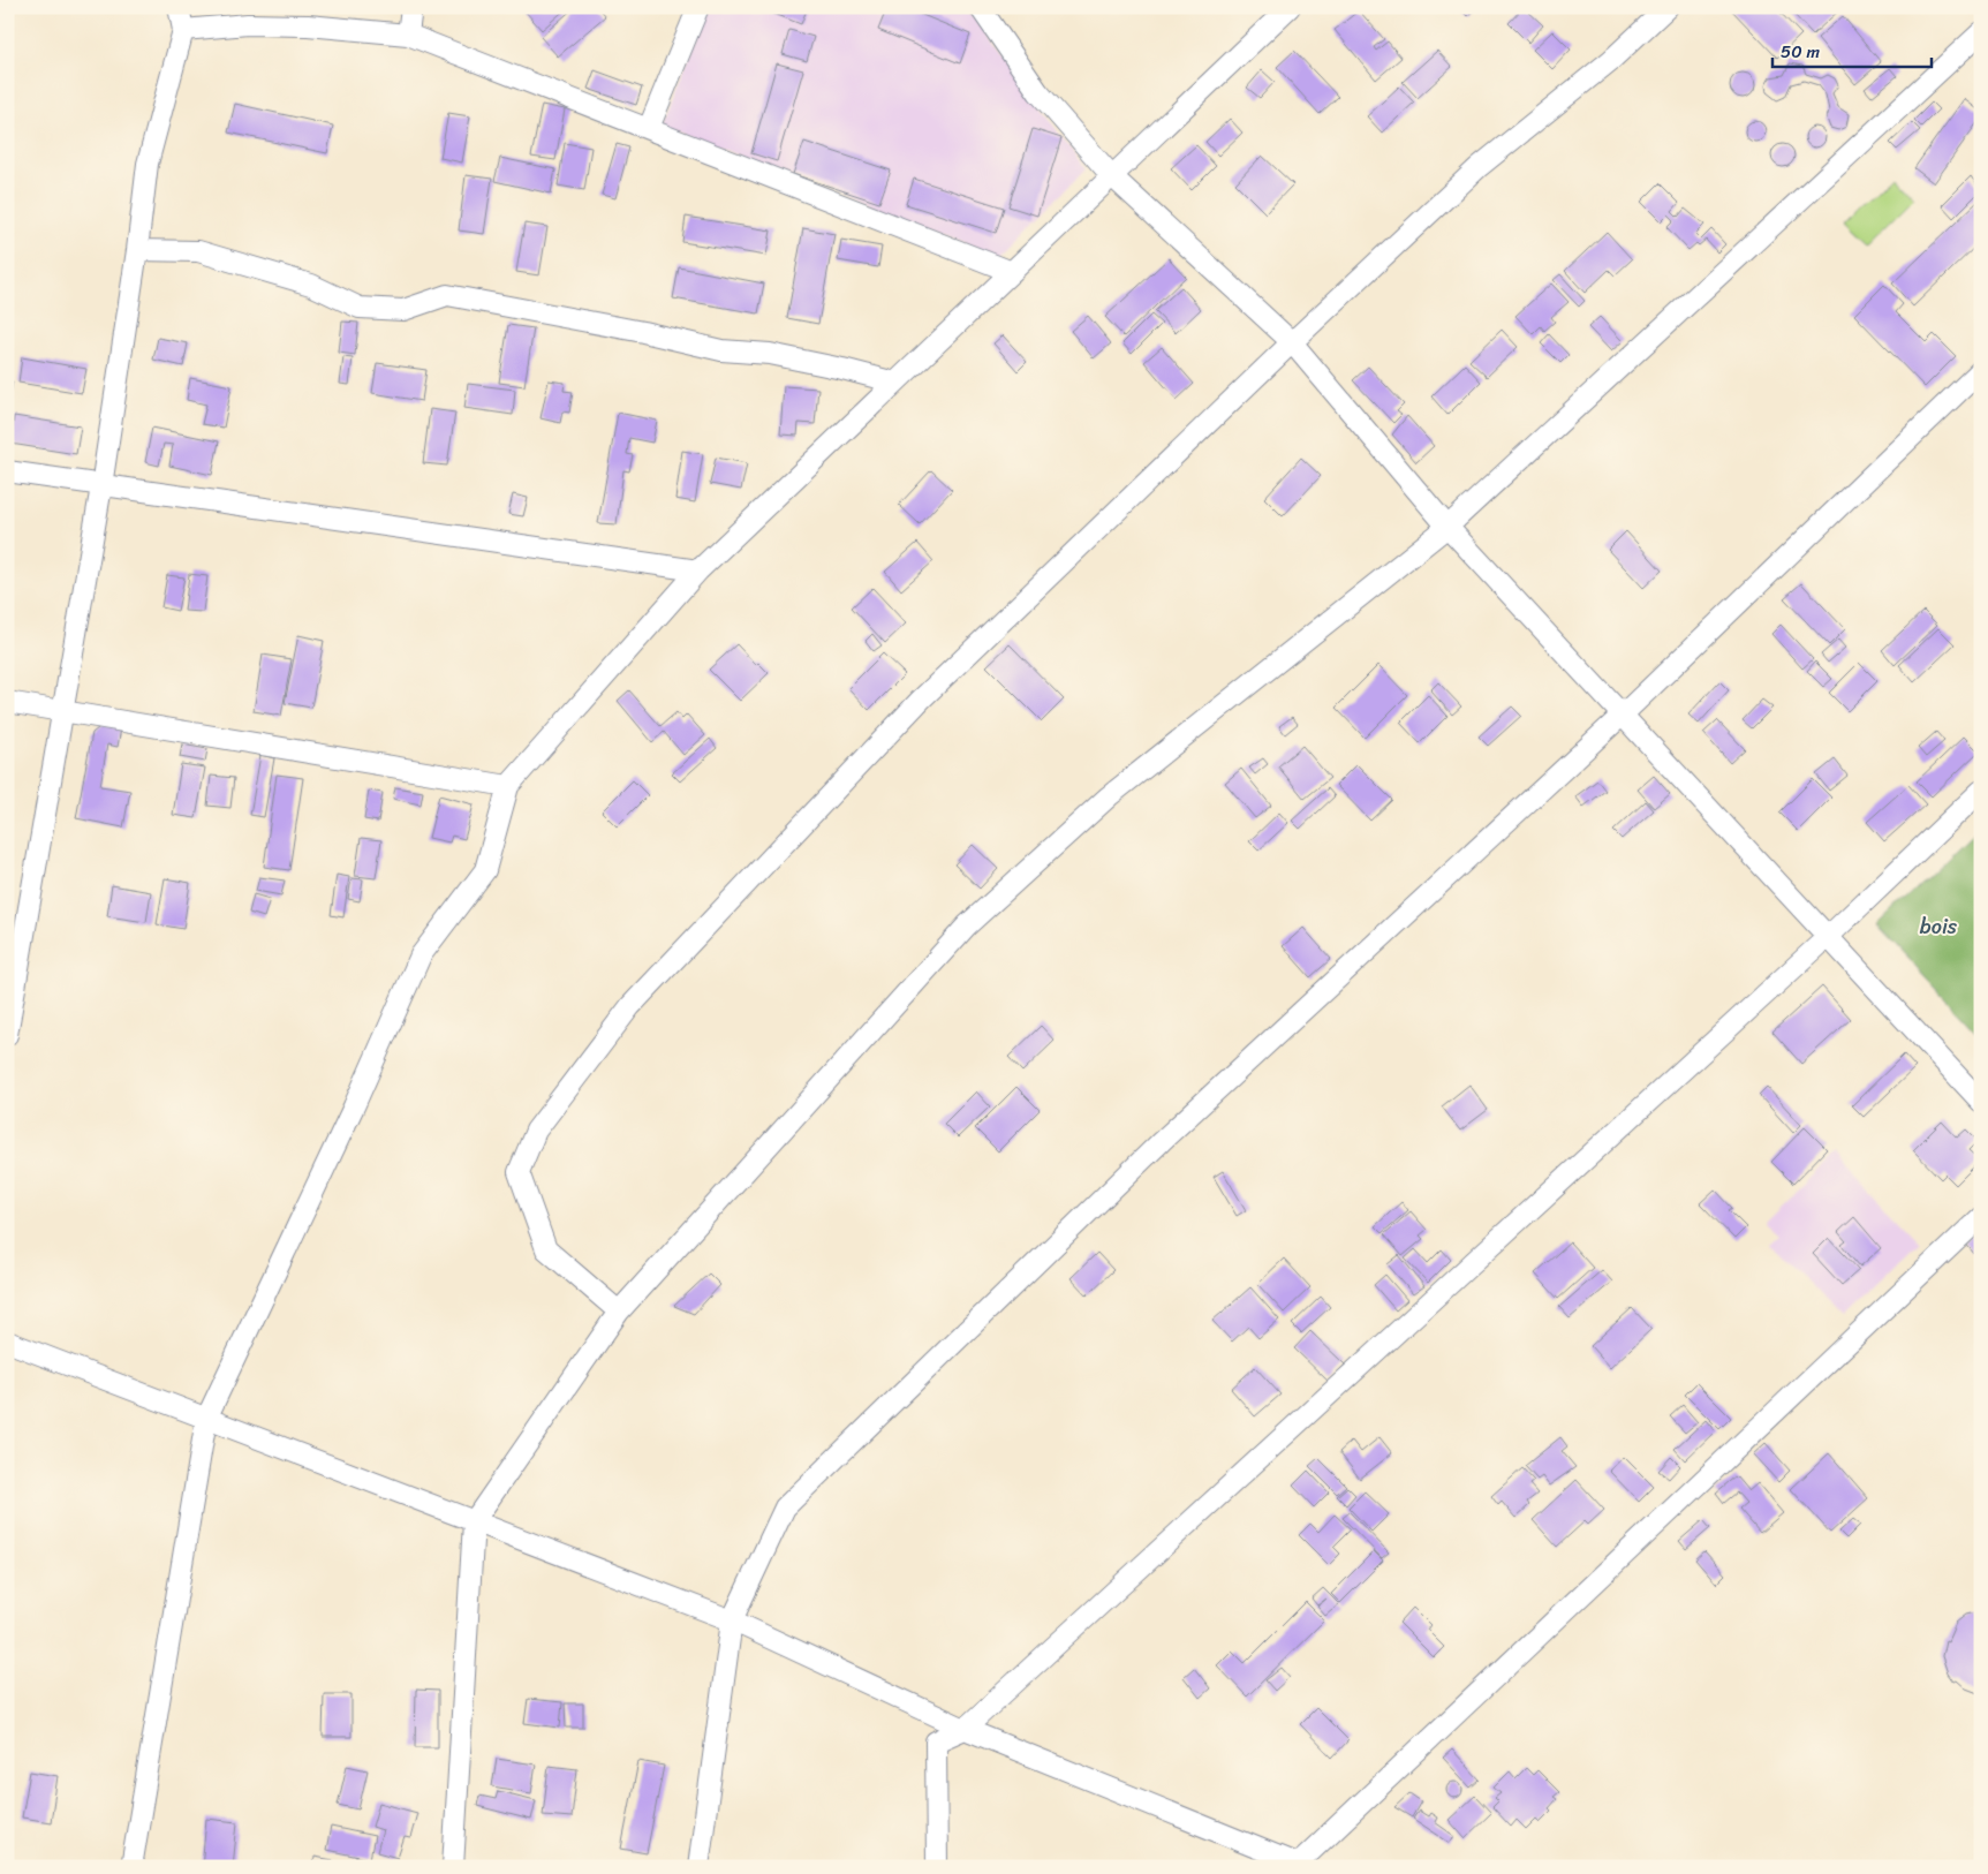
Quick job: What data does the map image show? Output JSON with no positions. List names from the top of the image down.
{
  "parks": ["bois"],
  "scale_bar": "50 m"
}
